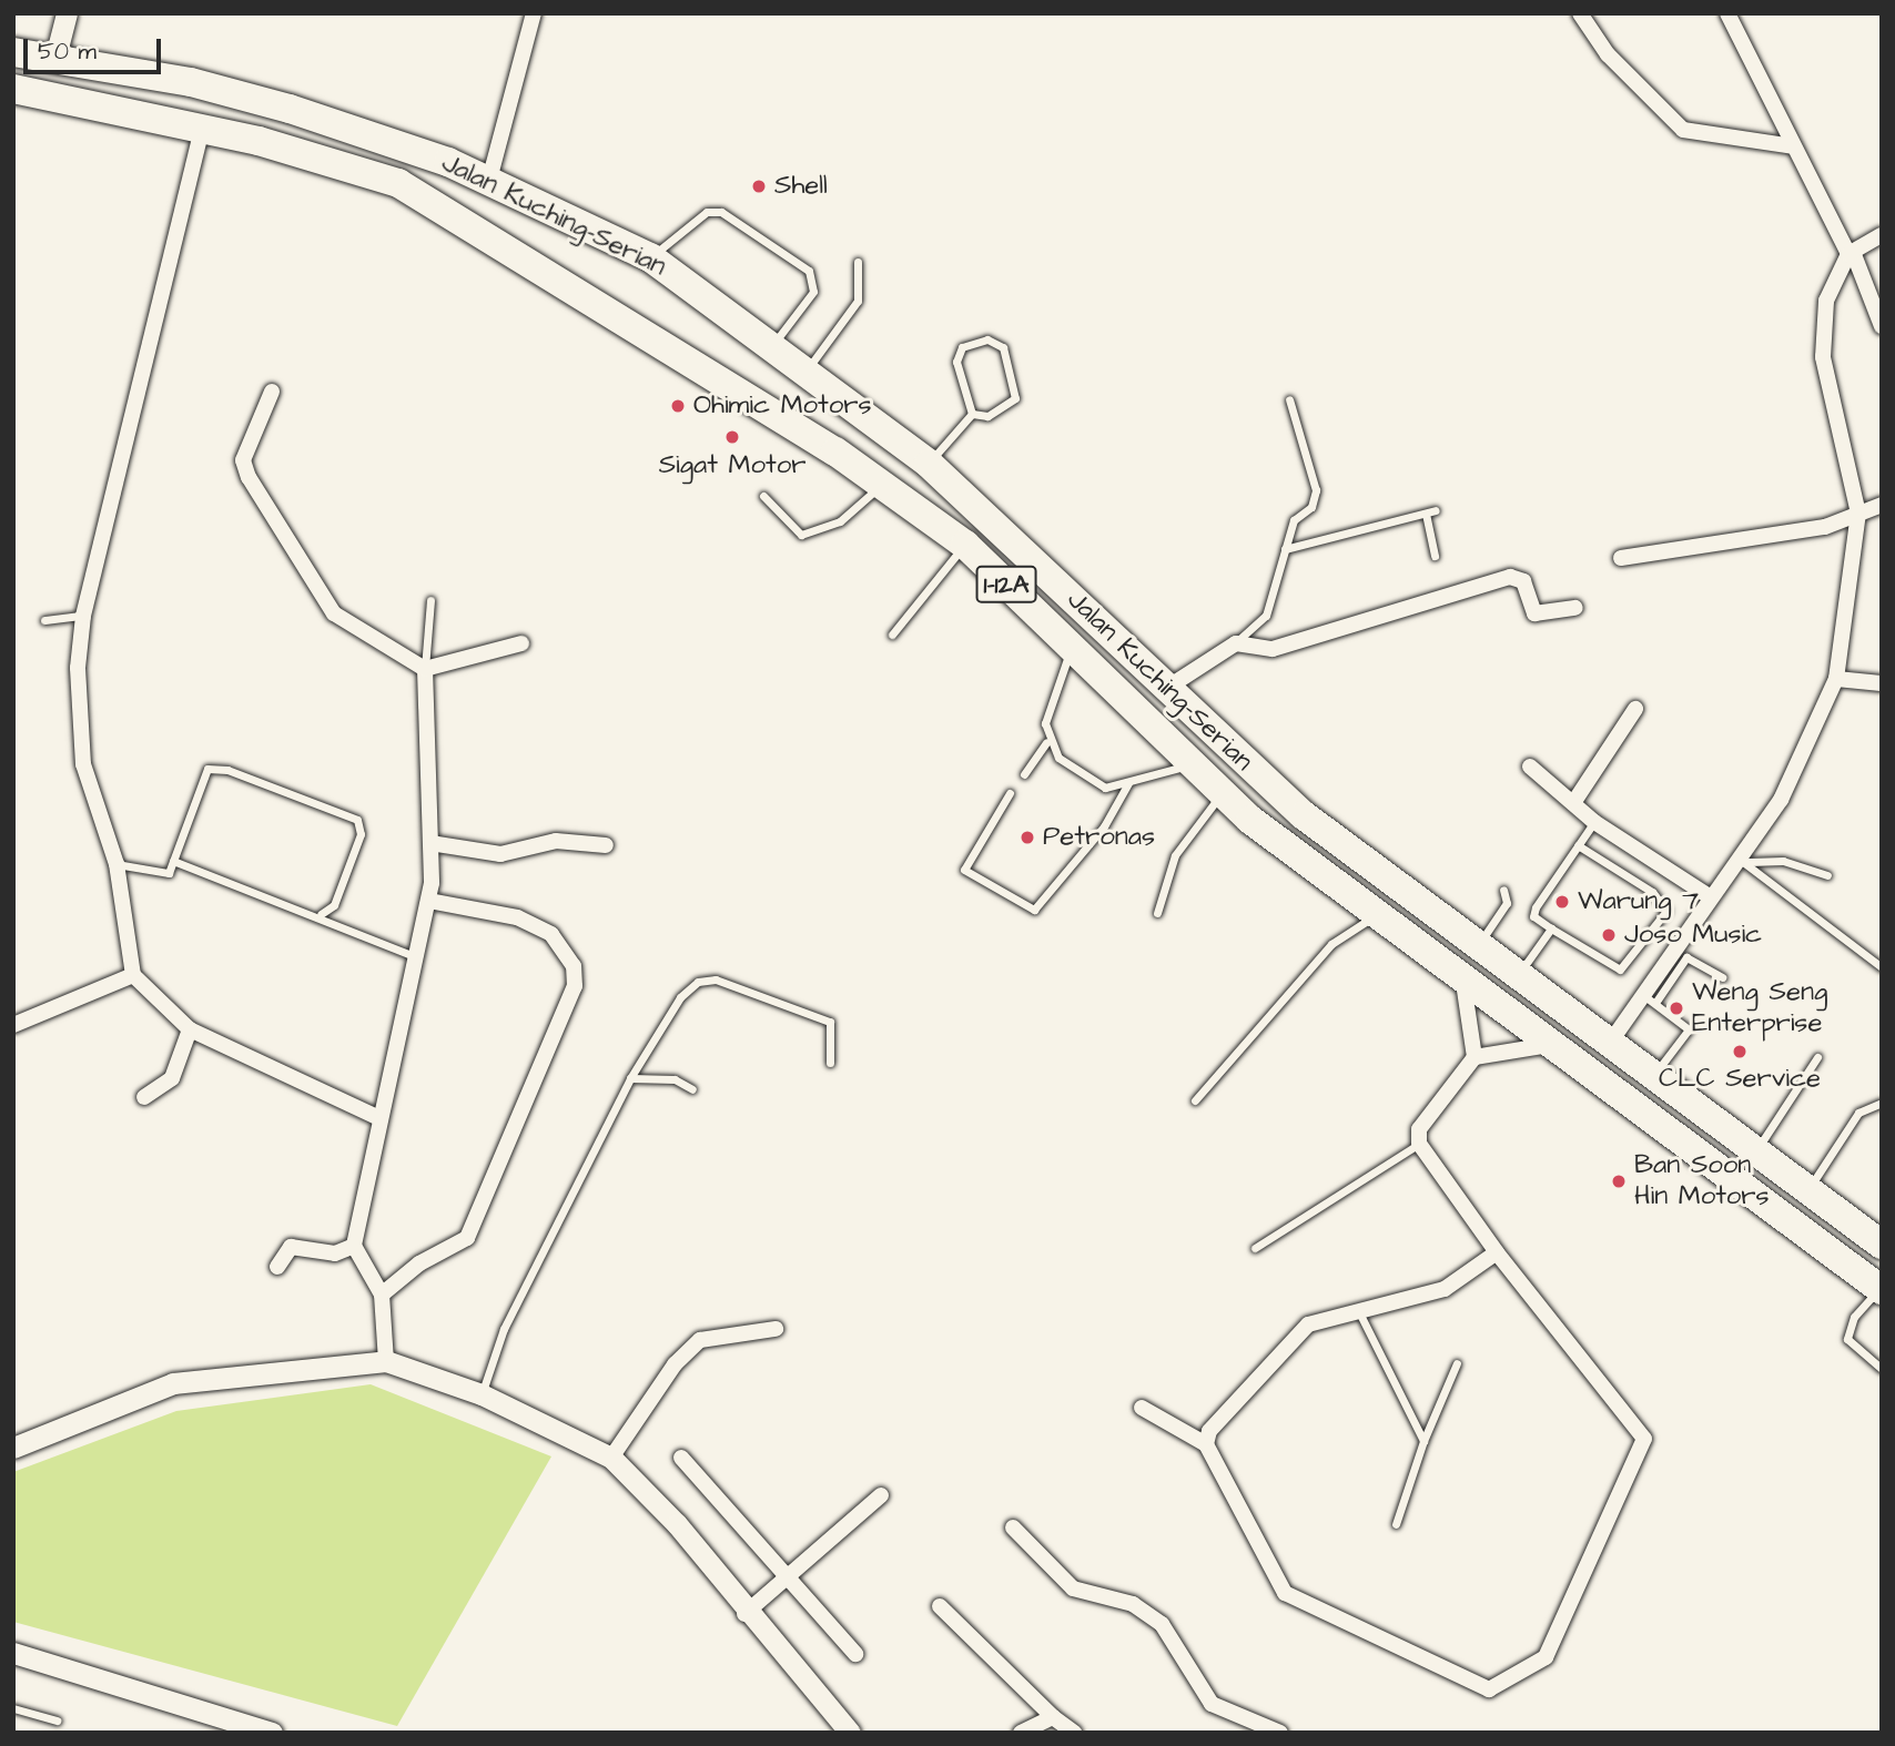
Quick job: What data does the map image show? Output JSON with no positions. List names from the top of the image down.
{
  "streets": {
    "highway": ["Jalan Kuching-Serian", "1-12A"]
  },
  "places": [
    "Shell",
    "Ohimic Motors",
    "Sigat Motor",
    "Petronas",
    "Warung 7",
    "Joso Music",
    "Weng Seng Enterprise",
    "CLC Service",
    "Ban Soon Hin Motors"
  ],
  "scale_bar": "50 m"
}
